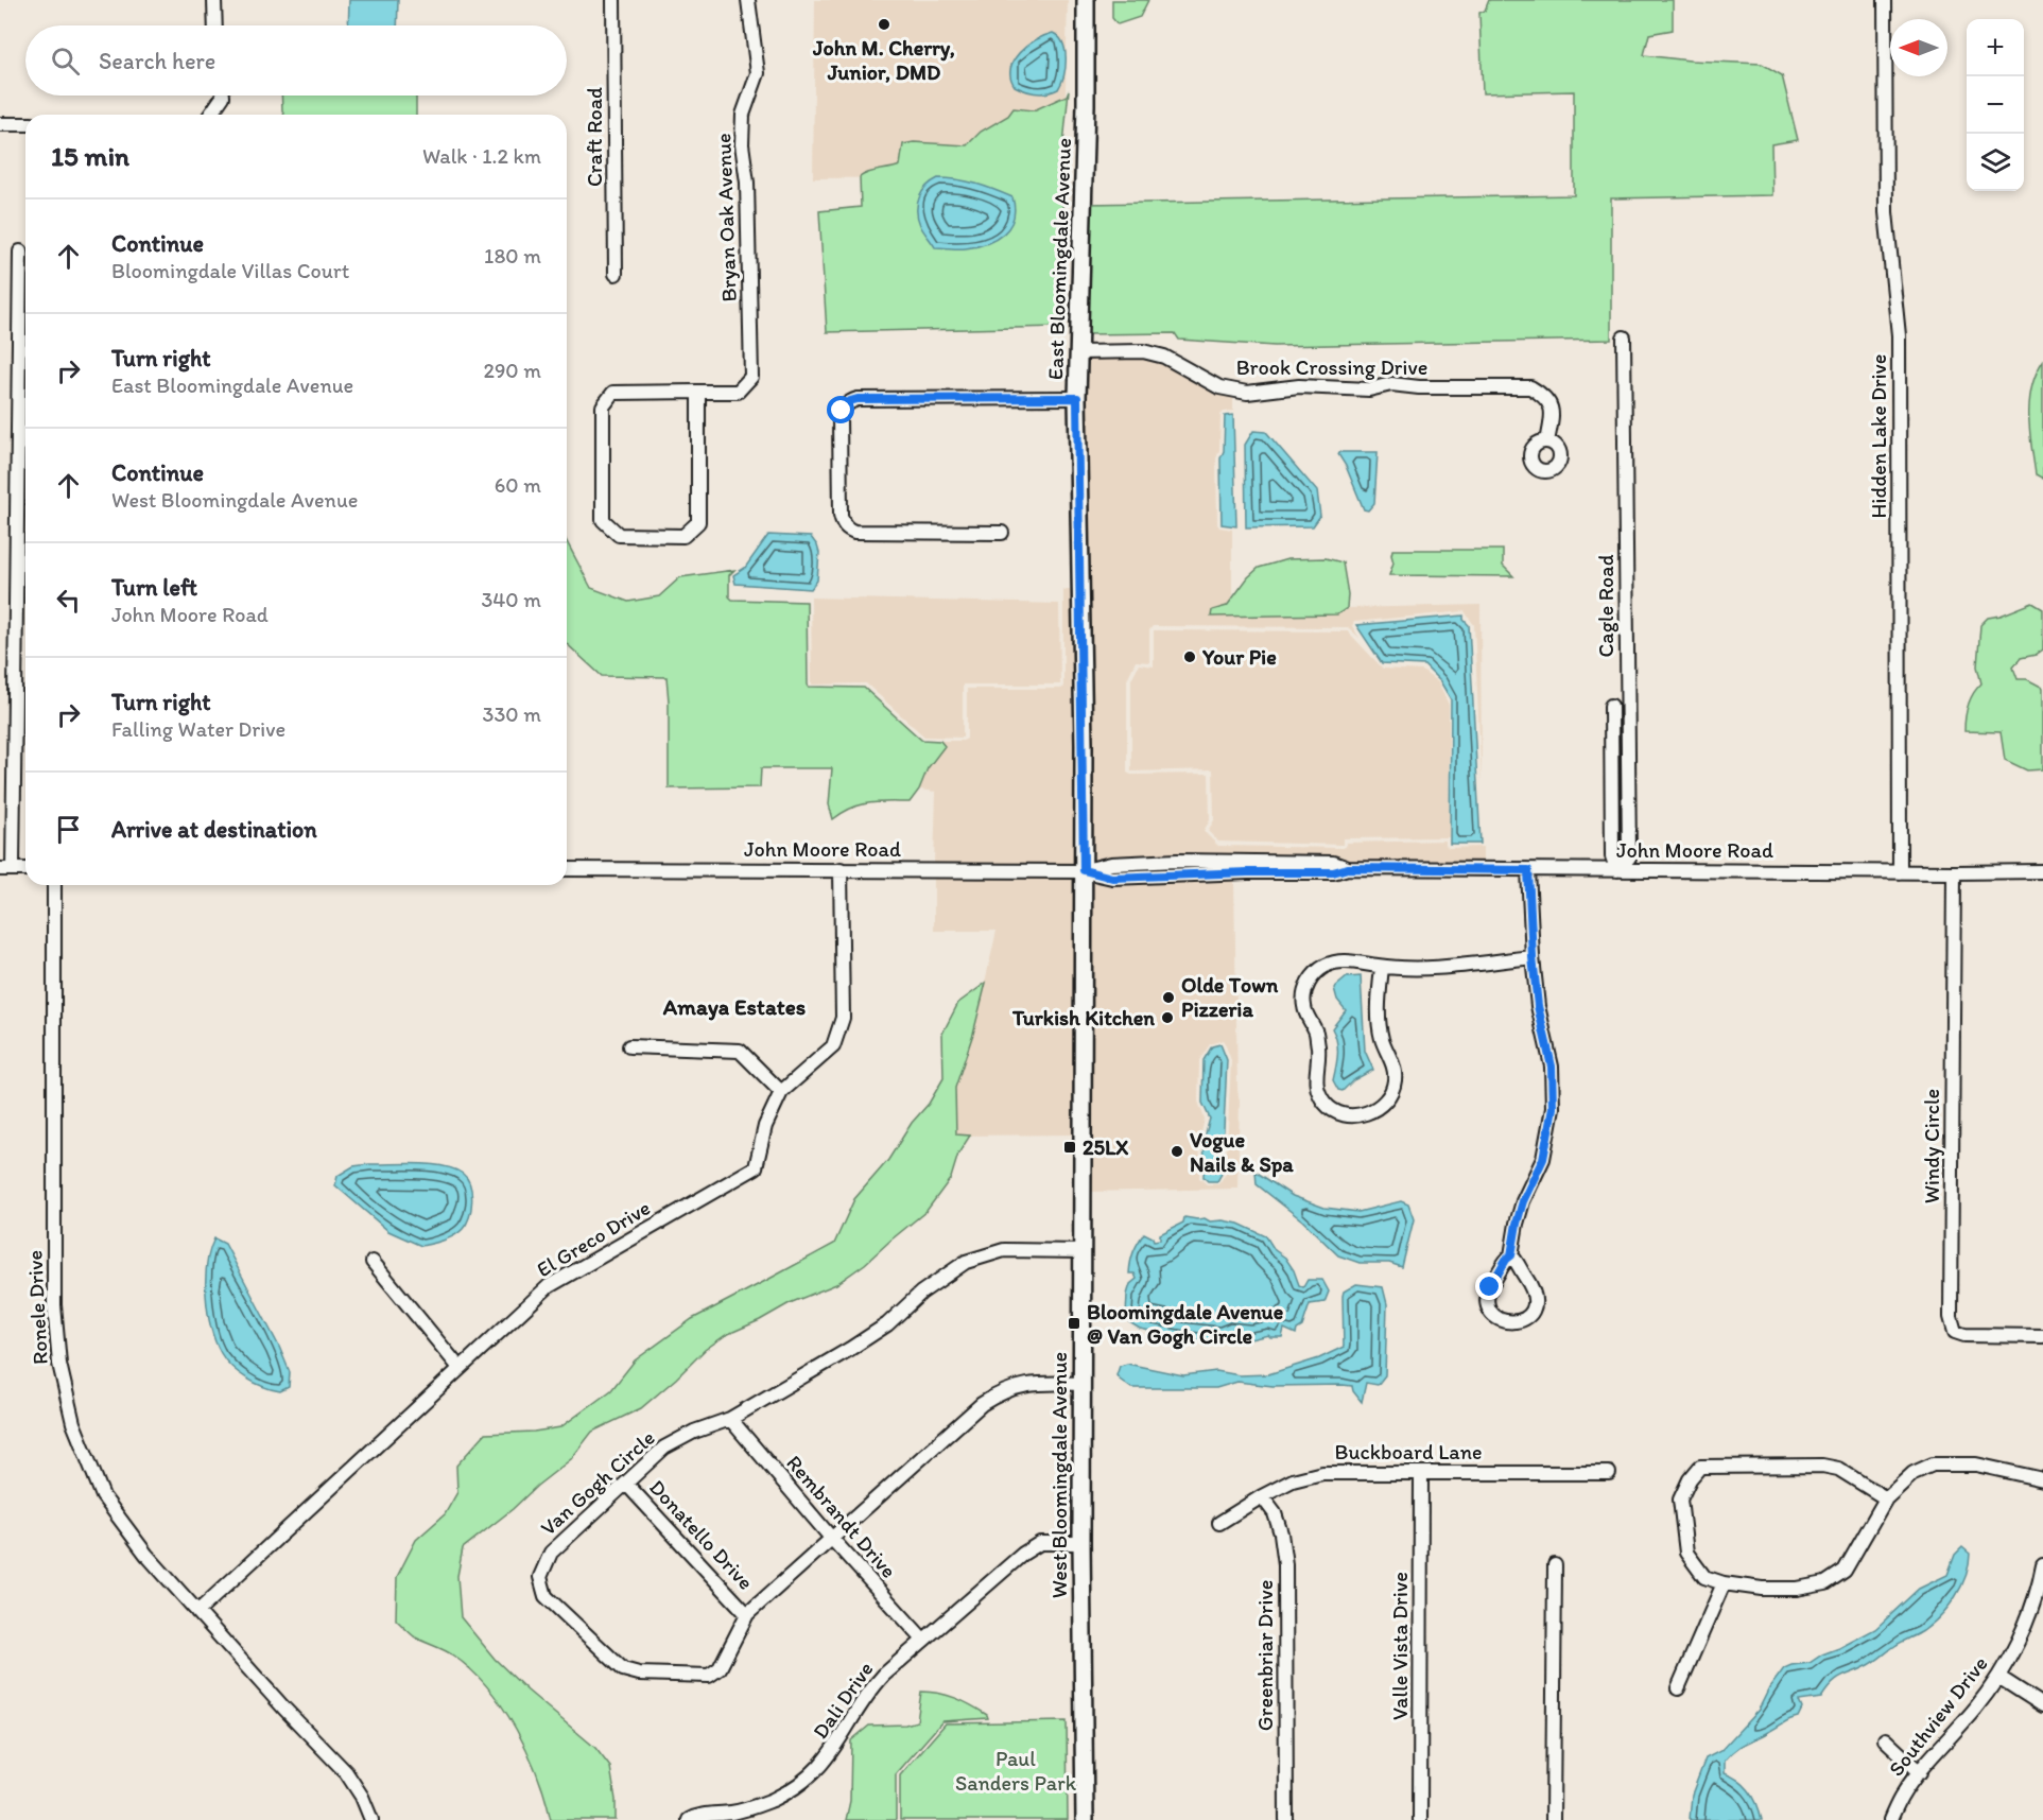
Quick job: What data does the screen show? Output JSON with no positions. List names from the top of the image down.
{
  "streets": {
    "main road": ["East Bloomingdale Avenue", "West Bloomingdale Avenue"],
    "street": [
      "Craft Road",
      "Bryan Oak Avenue",
      "Brook Crossing Drive",
      "Hidden Lake Drive",
      "Cagle Road",
      "John Moore Road",
      "Windy Circle",
      "El Greco Drive",
      "Ronele Drive",
      "Buckboard Lane",
      "Van Gogh Circle",
      "Rembrandt Drive",
      "Donatello Drive",
      "Valle Vista Drive",
      "Greenbriar Drive",
      "Dali Drive",
      "Southview Drive"
    ]
  },
  "crossings": [
    ["East Bloomingdale Avenue", "Brook Crossing Drive"],
    ["East Bloomingdale Avenue", "West Bloomingdale Avenue"],
    ["Hidden Lake Drive", "John Moore Road"],
    ["Cagle Road", "John Moore Road"],
    ["John Moore Road", "Windy Circle"],
    ["John Moore Road", "El Greco Drive"],
    ["John Moore Road", "West Bloomingdale Avenue"],
    ["El Greco Drive", "Ronele Drive"],
    ["Buckboard Lane", "Valle Vista Drive"],
    ["Buckboard Lane", "Greenbriar Drive"],
    ["West Bloomingdale Avenue", "Van Gogh Circle"],
    ["West Bloomingdale Avenue", "Dali Drive"],
    ["Van Gogh Circle", "Rembrandt Drive"],
    ["Van Gogh Circle", "Donatello Drive"],
    ["Rembrandt Drive", "Dali Drive"]
  ],
  "districts": ["Amaya Estates"],
  "parks": ["Paul Sanders Park"],
  "places": {
    "other": [
      "John M. Cherry, Junior, DMD",
      "Your Pie",
      "Olde Town Pizzeria",
      "Turkish Kitchen",
      "Vogue Nails & Spa"
    ],
    "transit": ["25LX", "Bloomingdale Avenue @ Van Gogh Circle"]
  },
  "north": "left",
  "page": {
    "map_buttons": ["+", "−"],
    "search": "Search here",
    "heading": ["15 min", "Walk · 1.2 km"],
    "list": [
      ["Continue", "Bloomingdale Villas Court", "180 m"],
      ["Turn right", "East Bloomingdale Avenue", "290 m"],
      ["Continue", "West Bloomingdale Avenue", "60 m"],
      ["Turn left", "John Moore Road", "340 m"],
      ["Turn right", "Falling Water Drive", "330 m"],
      "Arrive at destination"
    ]
  }
}
